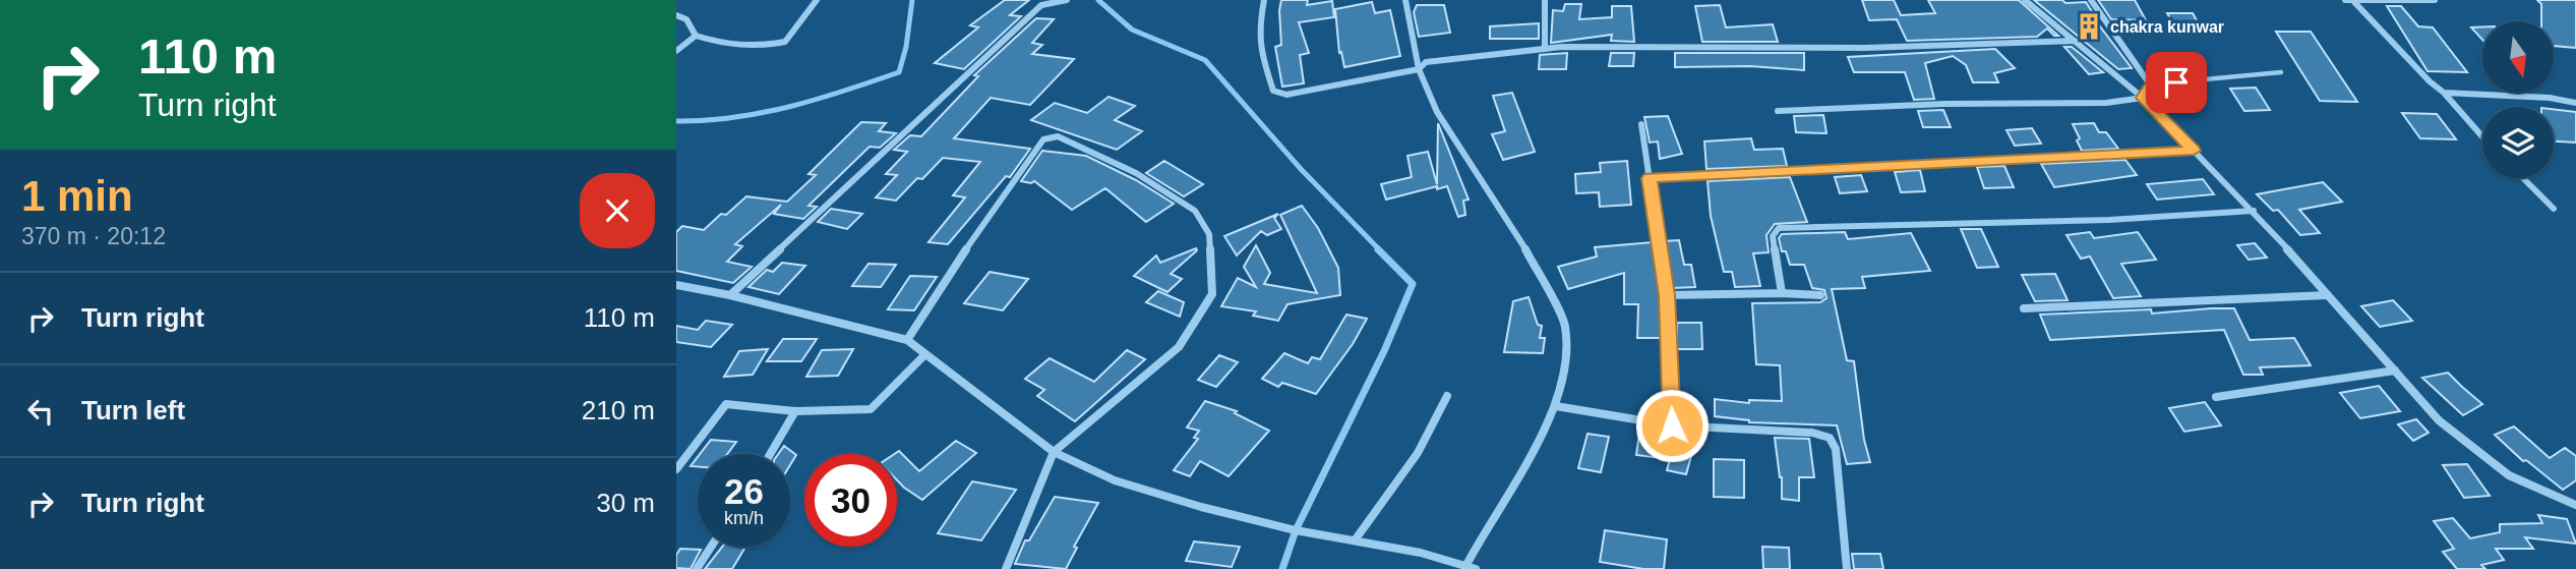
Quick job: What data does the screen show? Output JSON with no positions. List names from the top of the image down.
{
  "places": {
    "building": ["chakra kunwar"]
  },
  "north": "bottom",
  "page": {
    "turn": ["110 m", "Turn right"],
    "heading": ["1 min", "370 m · 20:12"],
    "list": [
      {
        "name": "Turn right",
        "value": "110 m"
      },
      {
        "name": "Turn left",
        "value": "210 m"
      },
      {
        "name": "Turn right",
        "value": "30 m"
      }
    ],
    "speed": "26 km/h",
    "limit": "30"
  }
}
